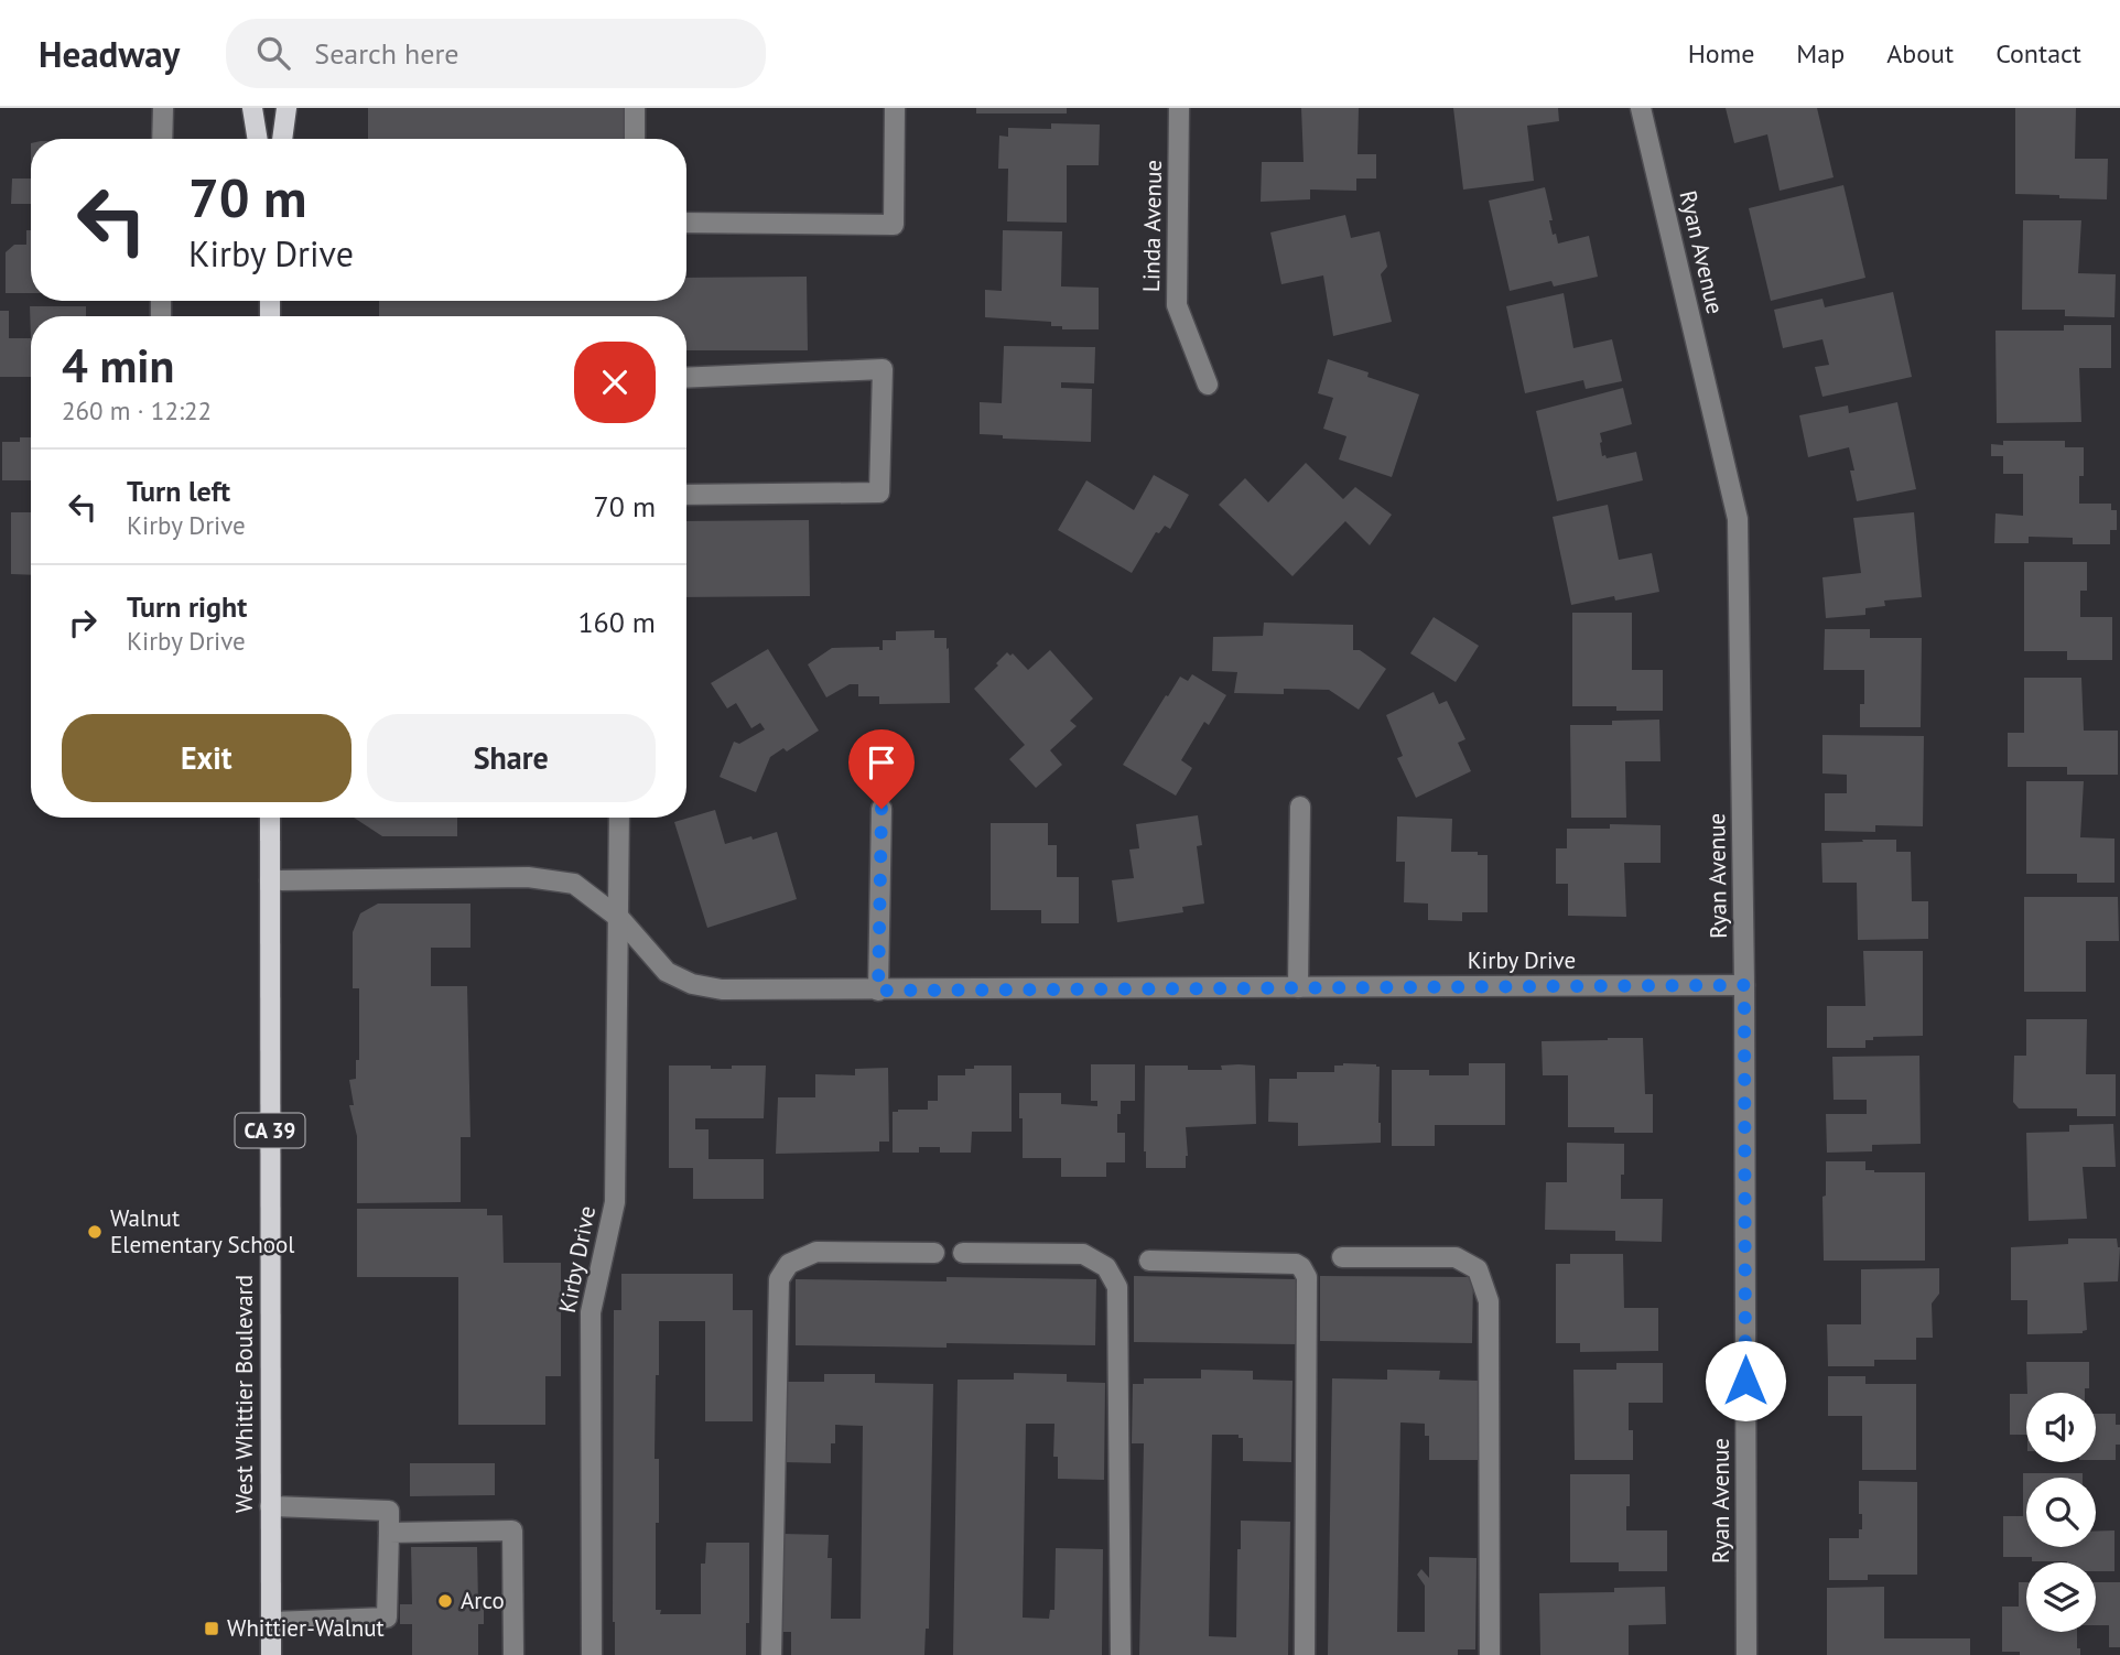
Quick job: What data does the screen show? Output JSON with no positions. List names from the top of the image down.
{
  "streets": {
    "main road": ["CA 39", "West Whittier Boulevard"],
    "street": ["Linda Avenue", "Ryan Avenue", "Kirby Drive"]
  },
  "crossings": [
    ["Ryan Avenue", "Kirby Drive"],
    ["Kirby Drive", "West Whittier Boulevard"]
  ],
  "places": {
    "other": ["Walnut Elementary School", "Arco"],
    "transit": ["Whittier-Walnut"]
  },
  "page": {
    "header": "Headway",
    "search": "Search here",
    "nav": [
      "Home",
      "Map",
      "About",
      "Contact"
    ],
    "turn": ["70 m", "Kirby Drive"],
    "heading": ["4 min", "260 m · 12:22"],
    "list": [
      {
        "name": "Turn left",
        "note": "Kirby Drive",
        "value": "70 m"
      },
      {
        "name": "Turn right",
        "note": "Kirby Drive",
        "value": "160 m"
      }
    ],
    "buttons": ["Exit", "Share"]
  }
}
